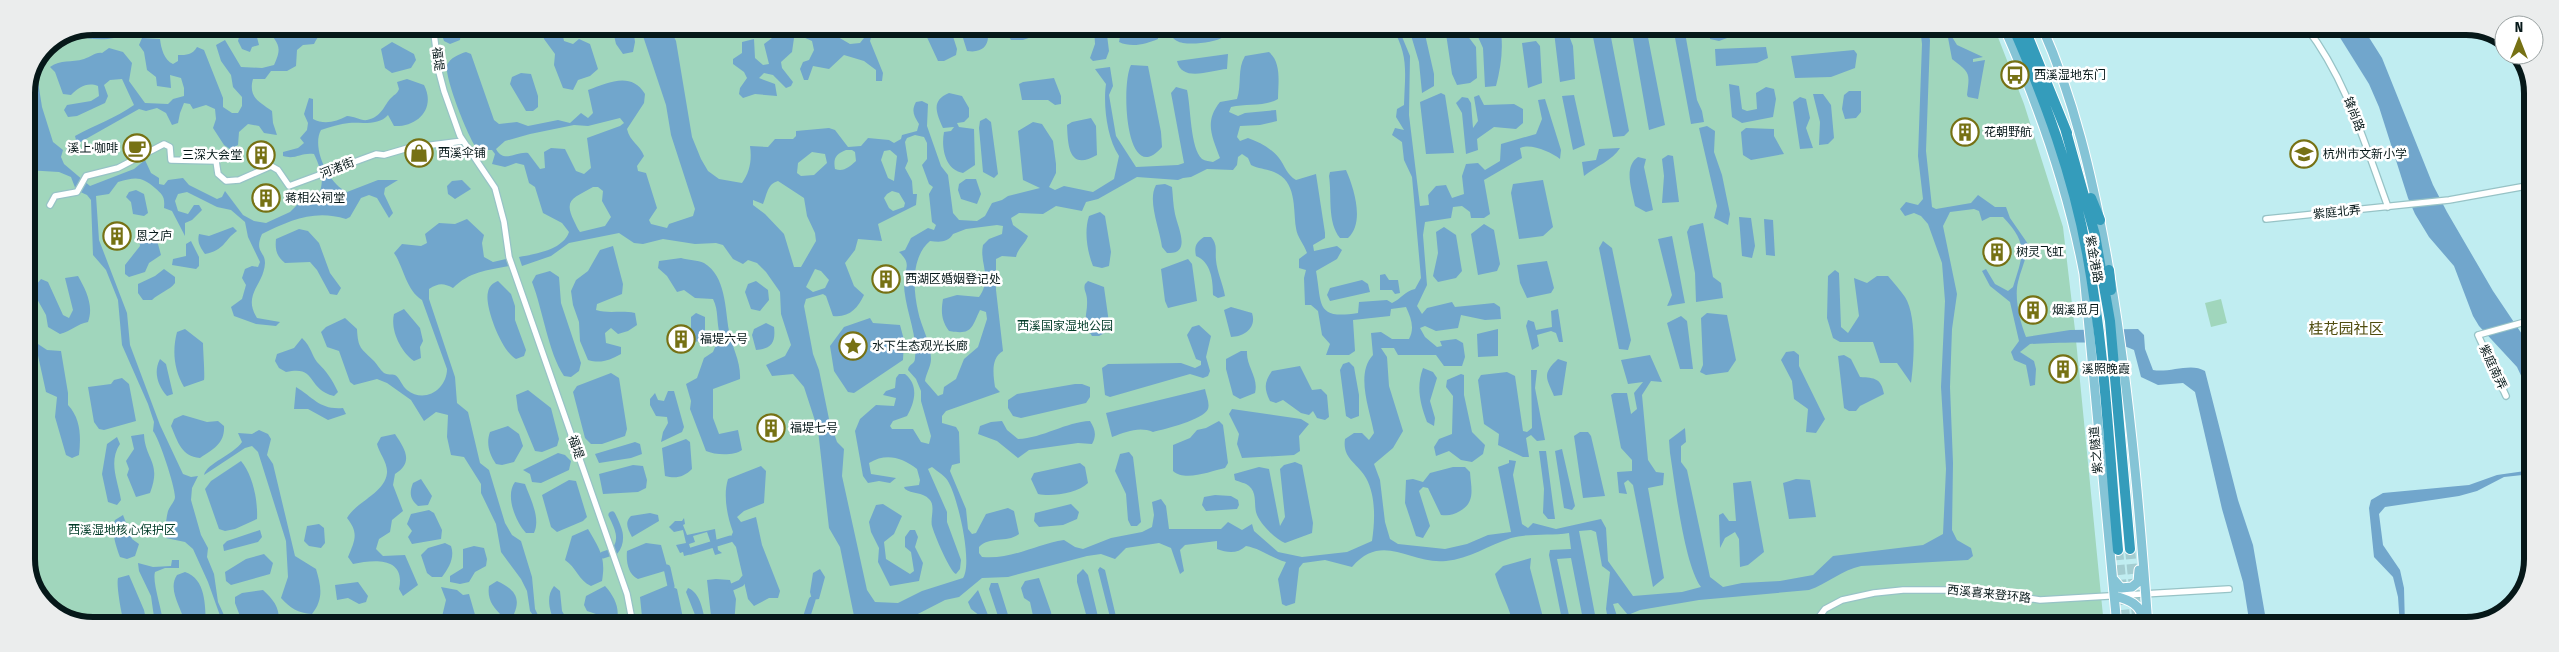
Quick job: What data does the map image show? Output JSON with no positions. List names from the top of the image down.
{
  "streets": {
    "highway": ["紫金港路", "紫之隧道"],
    "street": [
      "福堤",
      "锋尚路",
      "河渚街",
      "紫庭北弄",
      "紫庭南弄",
      "西溪喜来登环路"
    ]
  },
  "crossings": [
    ["福堤", "河渚街"],
    ["锋尚路", "紫庭北弄"],
    ["紫金港路", "紫之隧道"],
    ["紫金港路", "西溪喜来登环路"]
  ],
  "districts": ["桂花园社区"],
  "parks": ["西溪国家湿地公园", "西溪湿地核心保护区"],
  "places": {
    "bus stop": ["西溪湿地东门"],
    "building": [
      "花朝野航",
      "三深大会堂",
      "蒋相公祠堂",
      "恩之庐",
      "树灵飞虹",
      "西湖区婚姻登记处",
      "烟溪觅月",
      "福堤六号",
      "溪照晚霞",
      "福堤七号"
    ],
    "cafe": ["溪上·咖啡"],
    "shop": ["西溪伞铺"],
    "school or university": ["杭州市文新小学"],
    "place": ["水下生态观光长廊"]
  },
  "north": "top"
}
